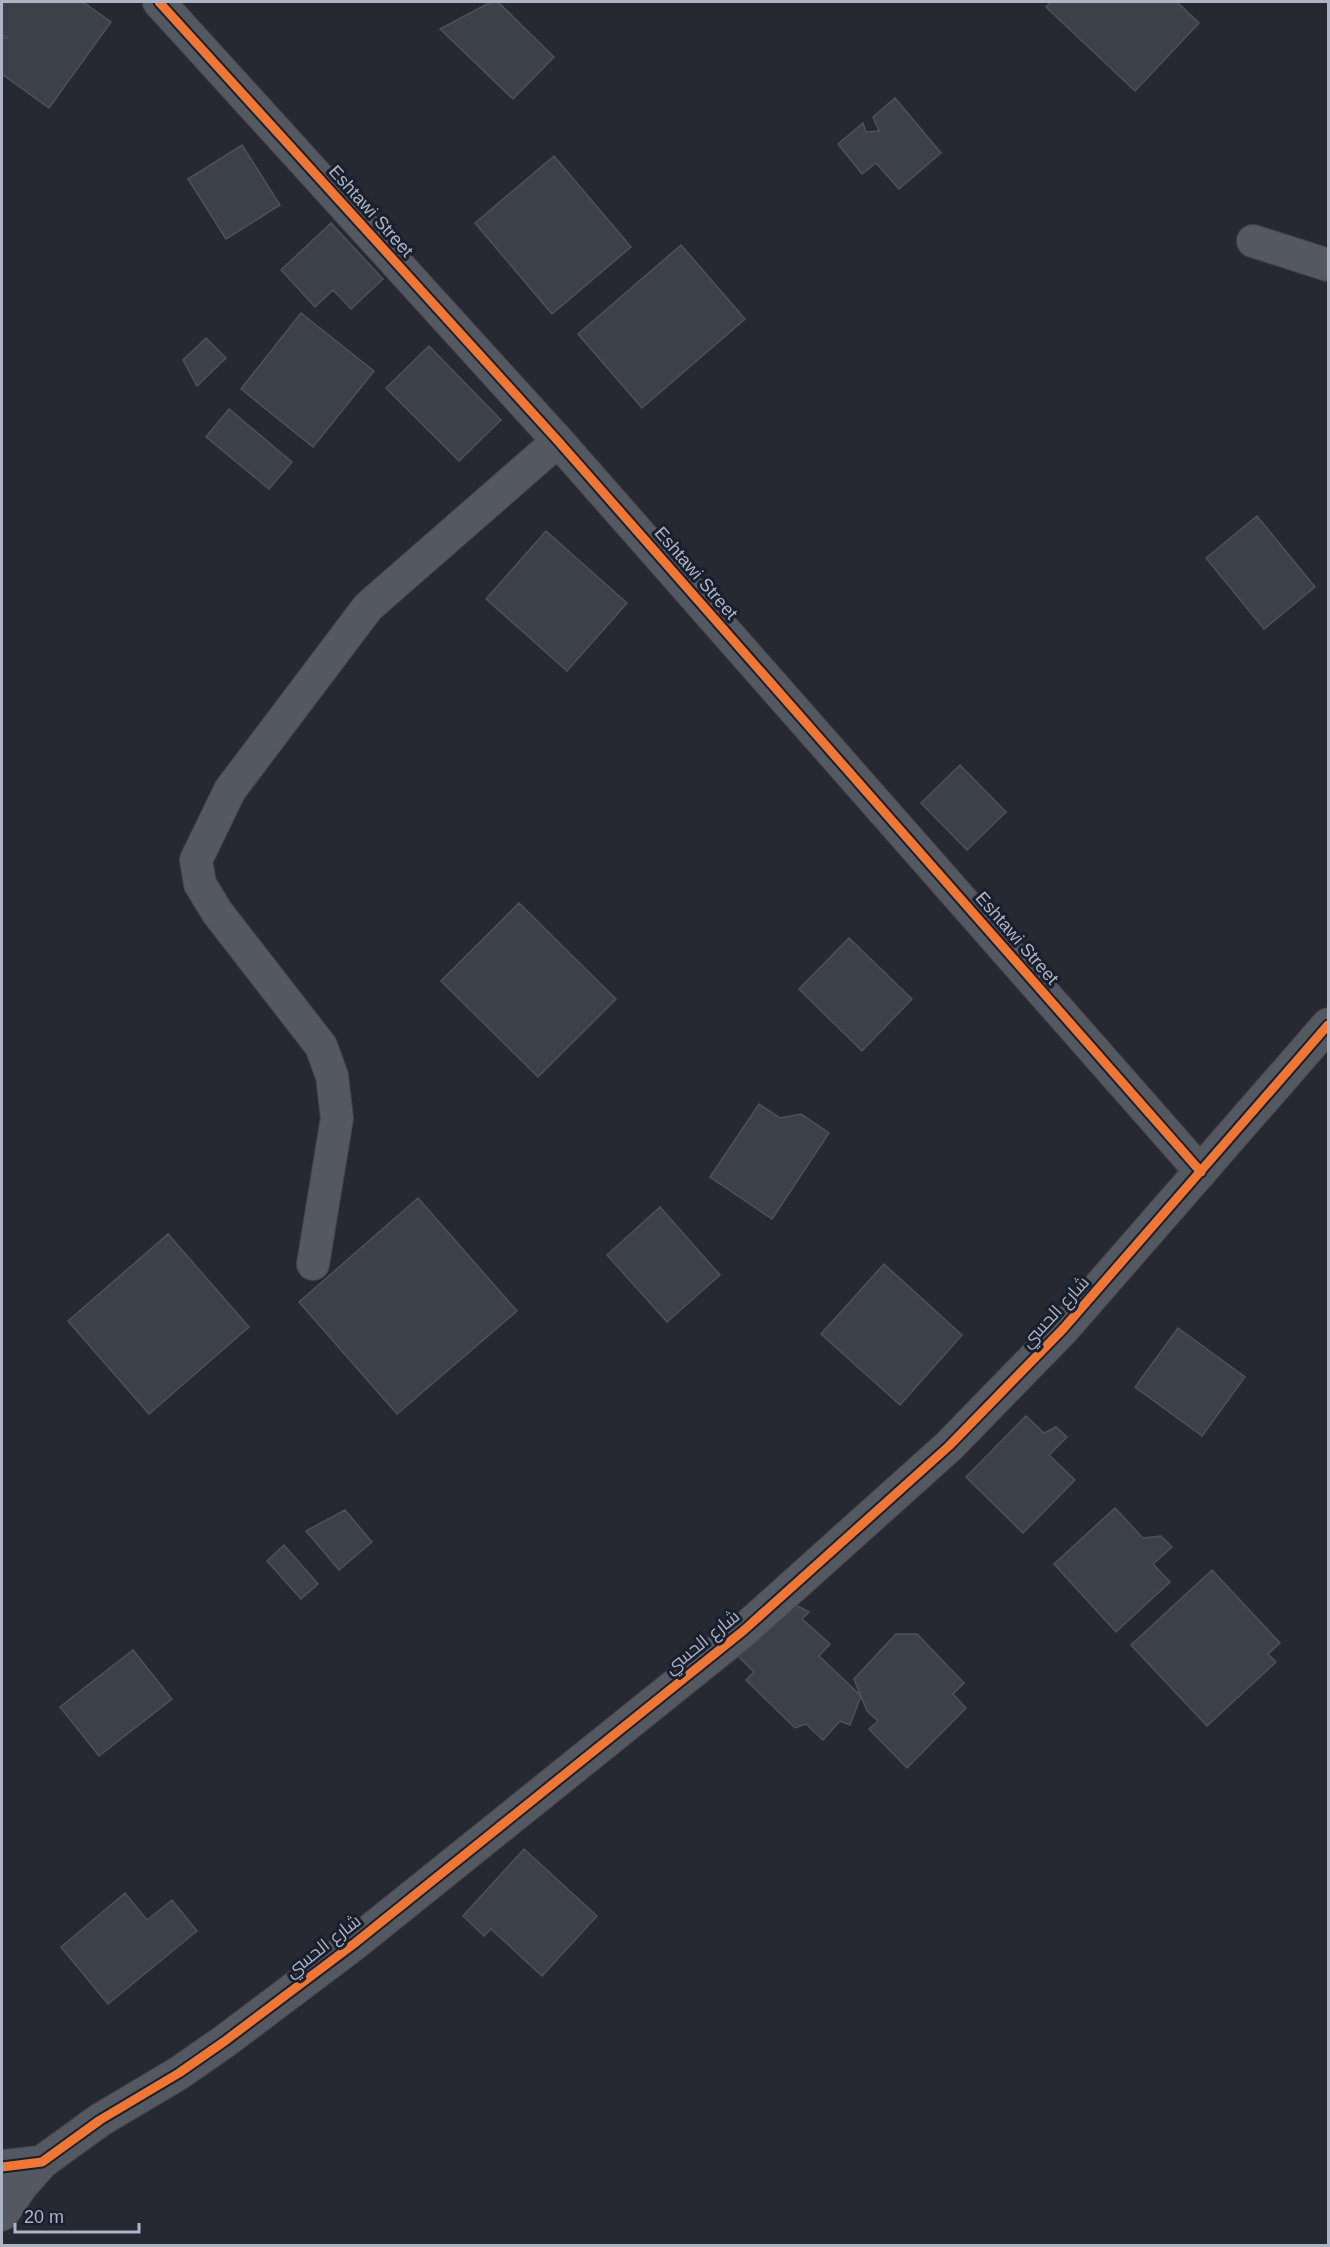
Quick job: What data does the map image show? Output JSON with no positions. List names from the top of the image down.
{
  "streets": {
    "street": ["Eshtawi Street", "شارع الحسي"]
  },
  "crossings": [
    ["Eshtawi Street", "شارع الحسي"]
  ],
  "scale_bar": "20 m"
}
